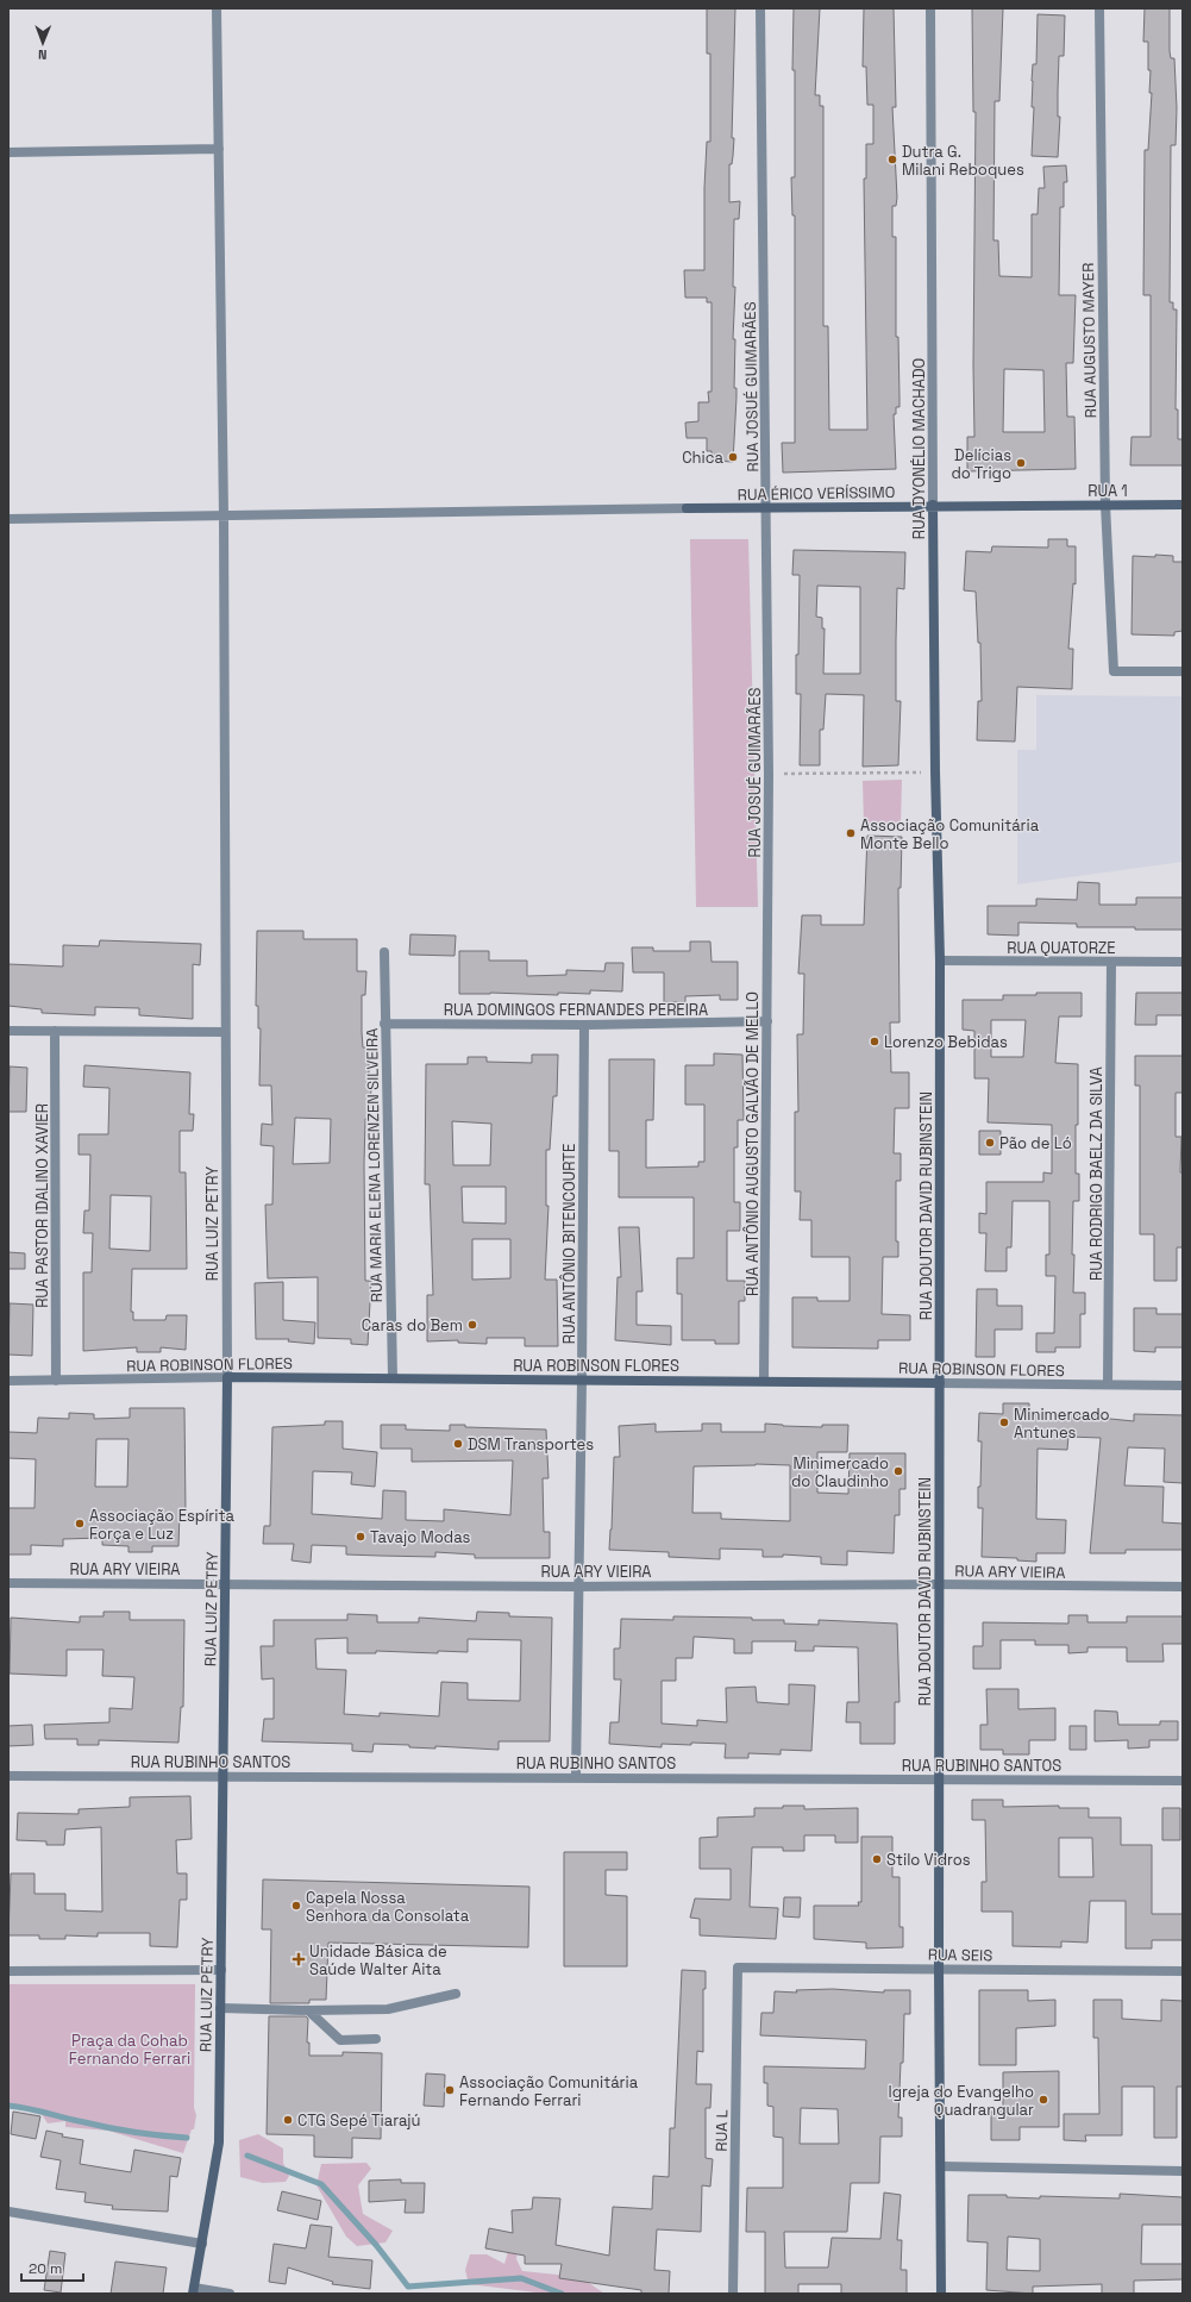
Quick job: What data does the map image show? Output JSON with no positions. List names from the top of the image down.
{
  "streets": {
    "street": [
      "RUA AUGUSTO MAYER",
      "RUA JOSUÉ GUIMARÃES",
      "RUA DYONÉLIO MACHADO",
      "RUA 1",
      "RUA ÉRICO VERÍSSIMO",
      "RUA QUATORZE",
      "RUA DOMINGOS FERNANDES PEREIRA",
      "RUA ANTÔNIO AUGUSTO GALVÃO DE MELLO",
      "RUA MARIA ELENA LORENZEN SILVEIRA",
      "RUA RODRIGO BAELZ DA SILVA",
      "RUA PASTOR IDALINO XAVIER",
      "RUA DOUTOR DAVID RUBINSTEIN",
      "RUA LUIZ PETRY",
      "RUA ANTÔNIO BITENCOURTE",
      "RUA ROBINSON FLORES",
      "RUA ARY VIEIRA",
      "RUA RUBINHO SANTOS",
      "RUA SEIS",
      "RUA L"
    ]
  },
  "crossings": [
    ["RUA AUGUSTO MAYER", "RUA 1"],
    ["RUA JOSUÉ GUIMARÃES", "RUA ÉRICO VERÍSSIMO"],
    ["RUA JOSUÉ GUIMARÃES", "RUA ANTÔNIO AUGUSTO GALVÃO DE MELLO"],
    ["RUA DYONÉLIO MACHADO", "RUA ÉRICO VERÍSSIMO"],
    ["RUA DYONÉLIO MACHADO", "RUA DOUTOR DAVID RUBINSTEIN"],
    ["RUA 1", "RUA ÉRICO VERÍSSIMO"],
    ["RUA ÉRICO VERÍSSIMO", "RUA LUIZ PETRY"],
    ["RUA QUATORZE", "RUA RODRIGO BAELZ DA SILVA"],
    ["RUA QUATORZE", "RUA DOUTOR DAVID RUBINSTEIN"],
    ["RUA DOMINGOS FERNANDES PEREIRA", "RUA ANTÔNIO AUGUSTO GALVÃO DE MELLO"],
    ["RUA DOMINGOS FERNANDES PEREIRA", "RUA MARIA ELENA LORENZEN SILVEIRA"],
    ["RUA DOMINGOS FERNANDES PEREIRA", "RUA ANTÔNIO BITENCOURTE"],
    ["RUA ANTÔNIO AUGUSTO GALVÃO DE MELLO", "RUA ROBINSON FLORES"],
    ["RUA MARIA ELENA LORENZEN SILVEIRA", "RUA ROBINSON FLORES"],
    ["RUA RODRIGO BAELZ DA SILVA", "RUA ROBINSON FLORES"],
    ["RUA PASTOR IDALINO XAVIER", "RUA ROBINSON FLORES"],
    ["RUA DOUTOR DAVID RUBINSTEIN", "RUA ROBINSON FLORES"],
    ["RUA DOUTOR DAVID RUBINSTEIN", "RUA ARY VIEIRA"],
    ["RUA DOUTOR DAVID RUBINSTEIN", "RUA RUBINHO SANTOS"],
    ["RUA DOUTOR DAVID RUBINSTEIN", "RUA SEIS"],
    ["RUA LUIZ PETRY", "RUA ROBINSON FLORES"],
    ["RUA LUIZ PETRY", "RUA ARY VIEIRA"],
    ["RUA LUIZ PETRY", "RUA RUBINHO SANTOS"],
    ["RUA ANTÔNIO BITENCOURTE", "RUA ROBINSON FLORES"],
    ["RUA ANTÔNIO BITENCOURTE", "RUA ARY VIEIRA"],
    ["RUA ANTÔNIO BITENCOURTE", "RUA RUBINHO SANTOS"],
    ["RUA SEIS", "RUA L"]
  ],
  "parks": ["Praça da Cohab Fernando Ferrari"],
  "places": {
    "other": [
      "Dutra G. Milani Reboques",
      "Chica",
      "Delícias do Trigo",
      "Associação Comunitária Monte Bello",
      "Lorenzo Bebidas",
      "Pão de Ló",
      "Caras do Bem",
      "Minimercado Antunes",
      "DSM Transportes",
      "Minimercado do Claudinho",
      "Associação Espírita Força e Luz",
      "Tavajo Modas",
      "Stilo Vidros",
      "Capela Nossa Senhora da Consolata",
      "Associação Comunitária Fernando Ferrari",
      "Igreja do Evangelho Quadrangular",
      "CTG Sepé Tiarajú"
    ],
    "health": ["Unidade Básica de Saúde Walter Aita"]
  },
  "scale_bar": "20 m",
  "north": "bottom"
}
